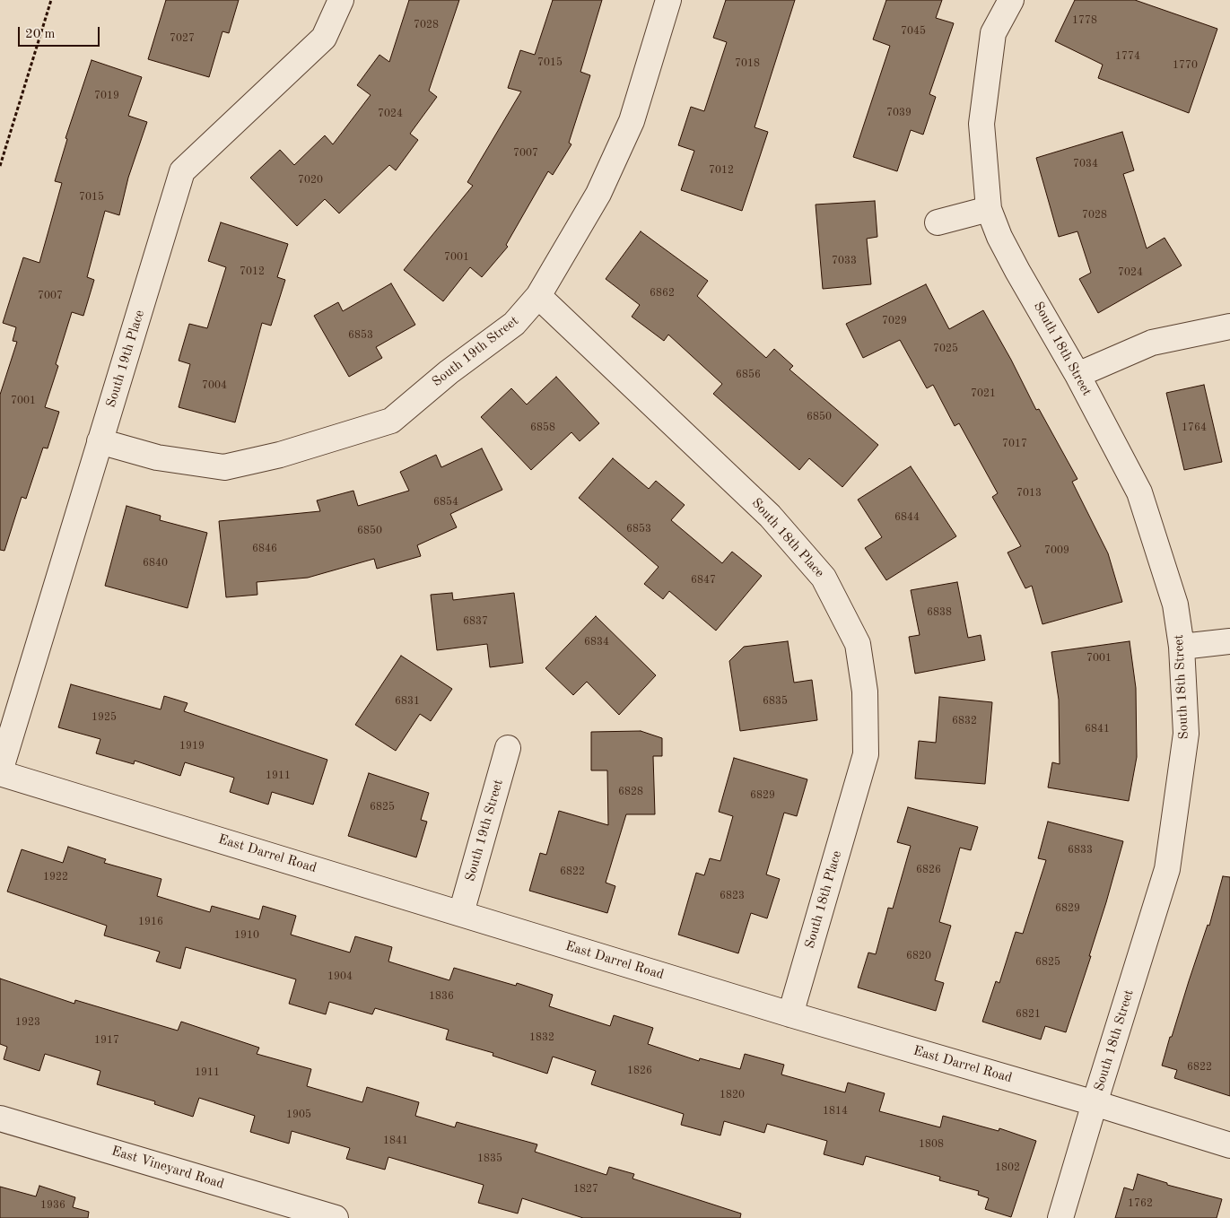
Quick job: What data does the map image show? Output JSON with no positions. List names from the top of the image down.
{
  "streets": {
    "street": [
      "South 18th Street",
      "South 19th Street",
      "South 19th Place",
      "South 18th Place",
      "East Darrel Road",
      "East Vineyard Road"
    ]
  },
  "crossings": [
    ["South 18th Street", "East Darrel Road"],
    ["South 19th Street", "South 19th Place"],
    ["South 19th Street", "South 18th Place"],
    ["South 19th Street", "East Darrel Road"],
    ["South 19th Place", "East Darrel Road"],
    ["South 18th Place", "East Darrel Road"]
  ],
  "house_numbers": [
    "1778",
    "7028",
    "7045",
    "7027",
    "1774",
    "7015",
    "7018",
    "1770",
    "7019",
    "7039",
    "7024",
    "7007",
    "7034",
    "7012",
    "7020",
    "7015",
    "7028",
    "7001",
    "7033",
    "7012",
    "7024",
    "6862",
    "7007",
    "7029",
    "6853",
    "7025",
    "6856",
    "7004",
    "7021",
    "7001",
    "6850",
    "6858",
    "1764",
    "7017",
    "7013",
    "6854",
    "6844",
    "6853",
    "6850",
    "6846",
    "7009",
    "6840",
    "6847",
    "6838",
    "6837",
    "6834",
    "7001",
    "6831",
    "6835",
    "1925",
    "6832",
    "6841",
    "1919",
    "1911",
    "6828",
    "6829",
    "6825",
    "6833",
    "6826",
    "6822",
    "1922",
    "6823",
    "6829",
    "1916",
    "1910",
    "6820",
    "6825",
    "1904",
    "1836",
    "6821",
    "1923",
    "1832",
    "1917",
    "6822",
    "1826",
    "1911",
    "1820",
    "1814",
    "1905",
    "1841",
    "1808",
    "1835",
    "1802",
    "1827",
    "1762",
    "1936"
  ],
  "scale_bar": "20 m"
}
